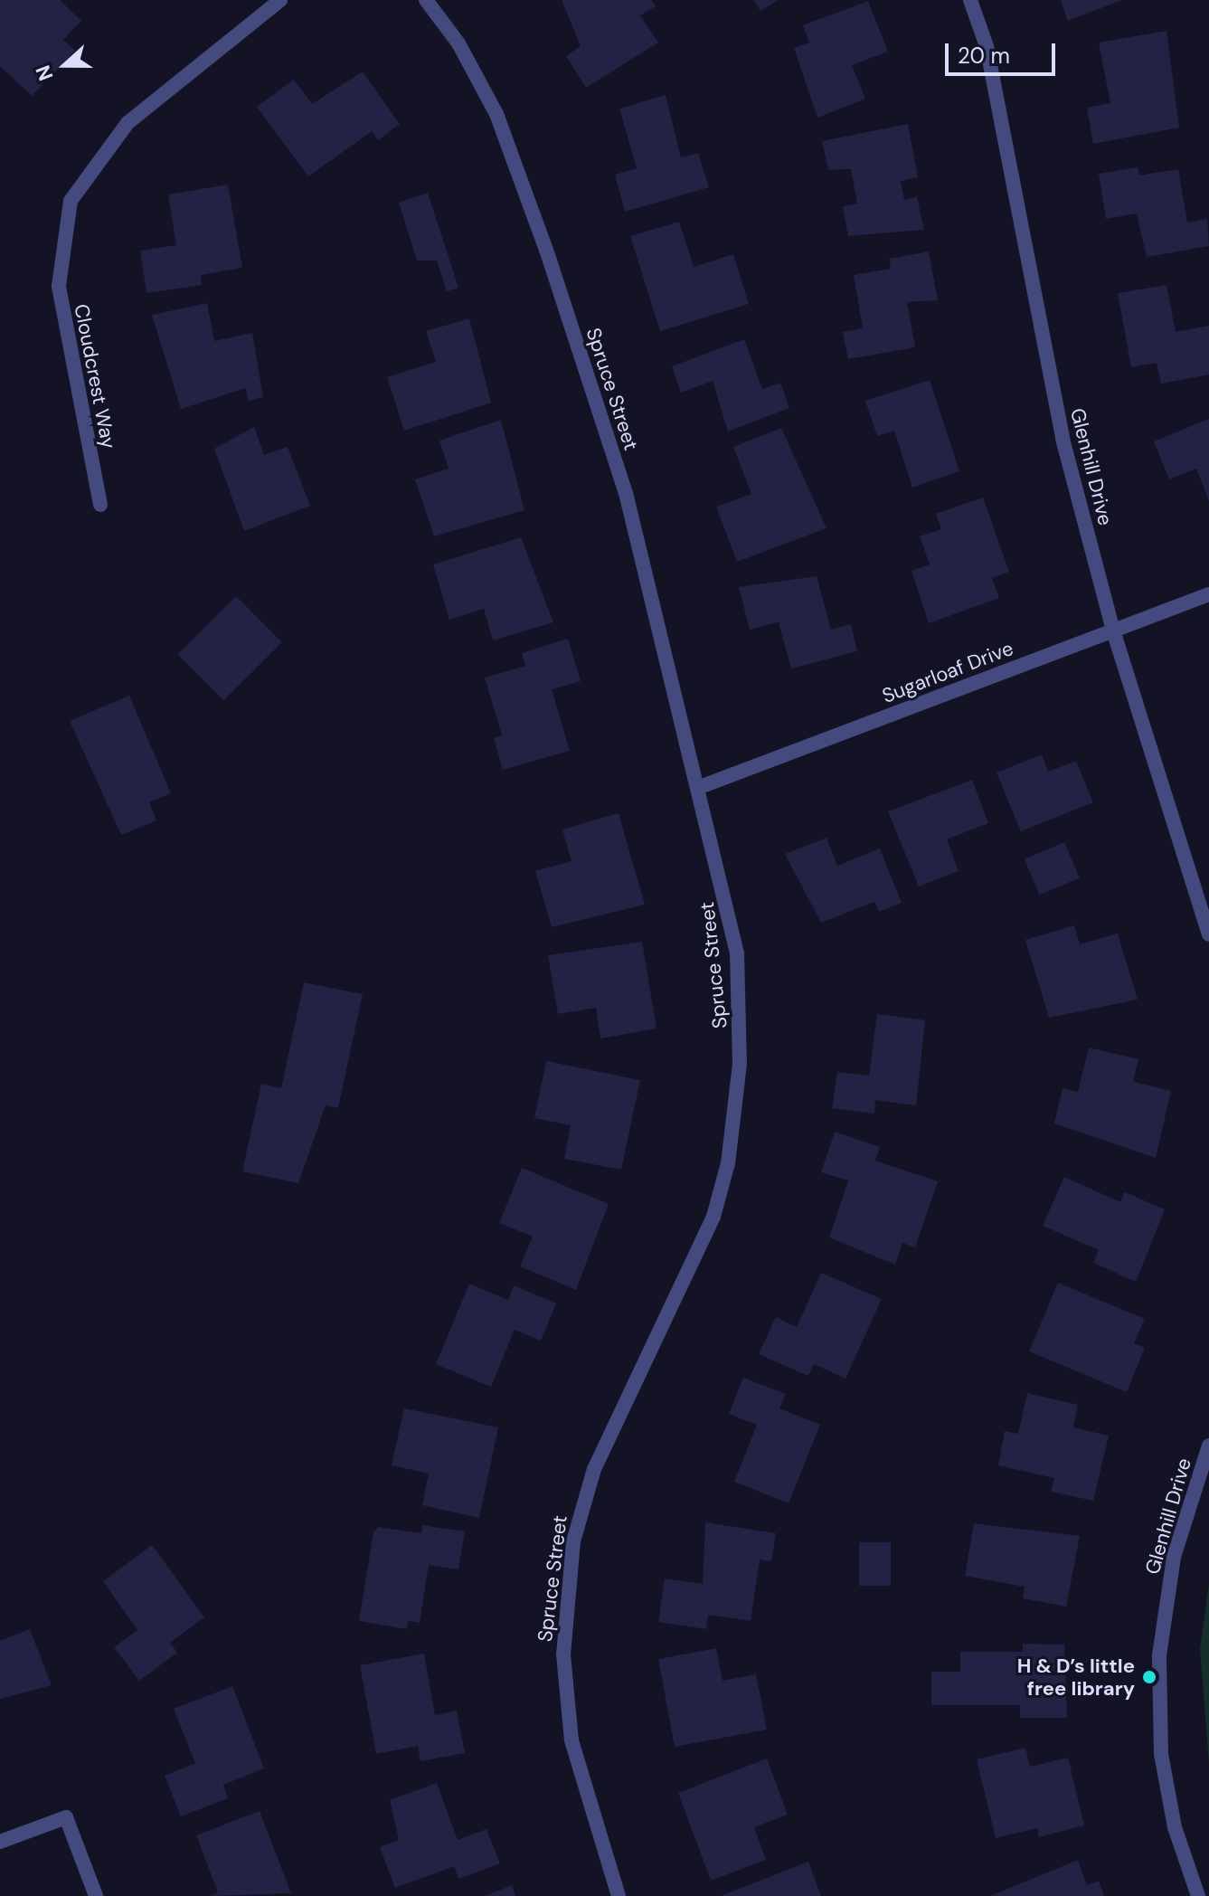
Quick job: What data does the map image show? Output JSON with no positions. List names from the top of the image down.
{
  "streets": {
    "street": [
      "Cloudcrest Way",
      "Spruce Street",
      "Glenhill Drive",
      "Sugarloaf Drive"
    ]
  },
  "crossings": [
    ["Spruce Street", "Sugarloaf Drive"],
    ["Glenhill Drive", "Sugarloaf Drive"]
  ],
  "places": ["H & D’s little free library"],
  "scale_bar": "20 m",
  "north": "left"
}
